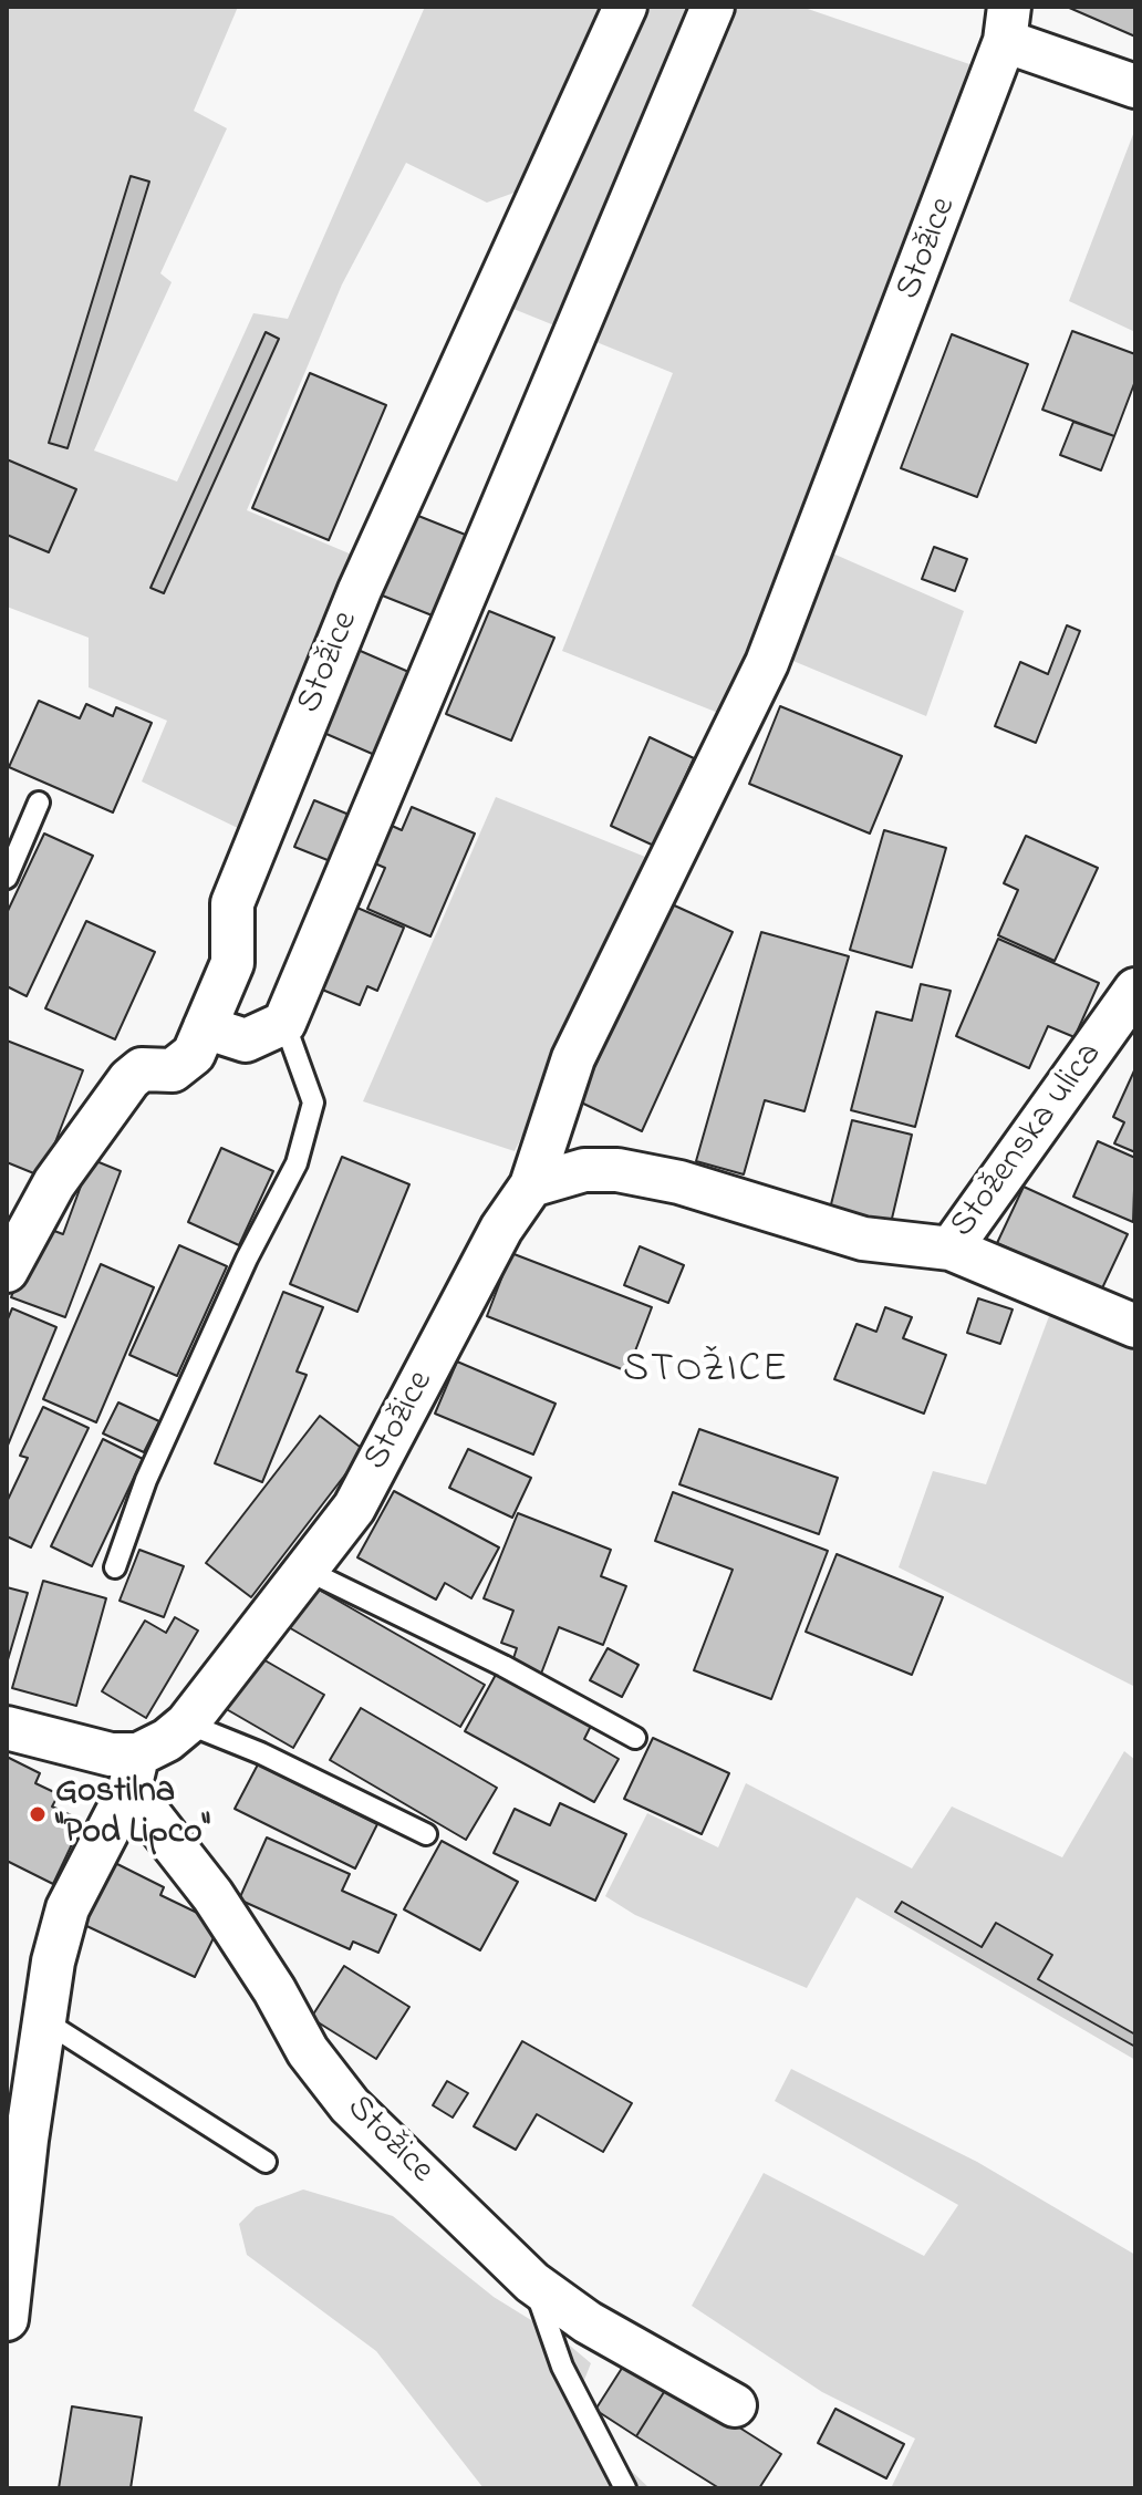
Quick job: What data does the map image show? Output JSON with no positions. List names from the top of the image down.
{
  "streets": {
    "street": ["Stožice", "Stoženska ulica"]
  },
  "districts": ["STOŽICE"],
  "places": ["Gostilna \"Pod Lipco\""]
}
